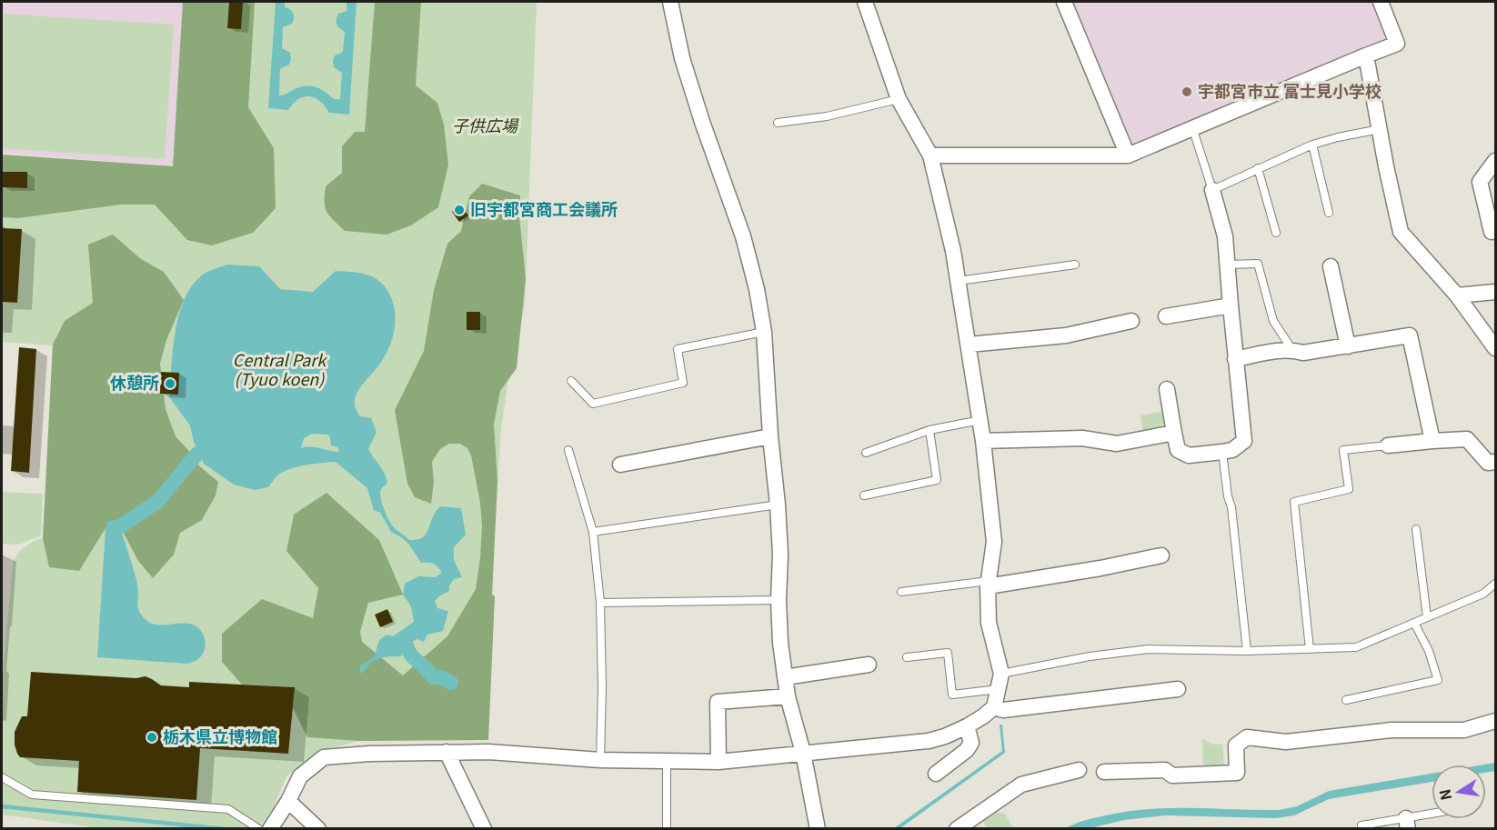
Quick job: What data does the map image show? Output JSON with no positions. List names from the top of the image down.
{
  "parks": ["子供広場", "Central Park (Tyuo koen)"],
  "places": [
    "宇都宮市立 富士見小学校",
    "旧宇都宮商工会議所",
    "休憩所",
    "栃木県立博物館"
  ],
  "north": "left"
}
